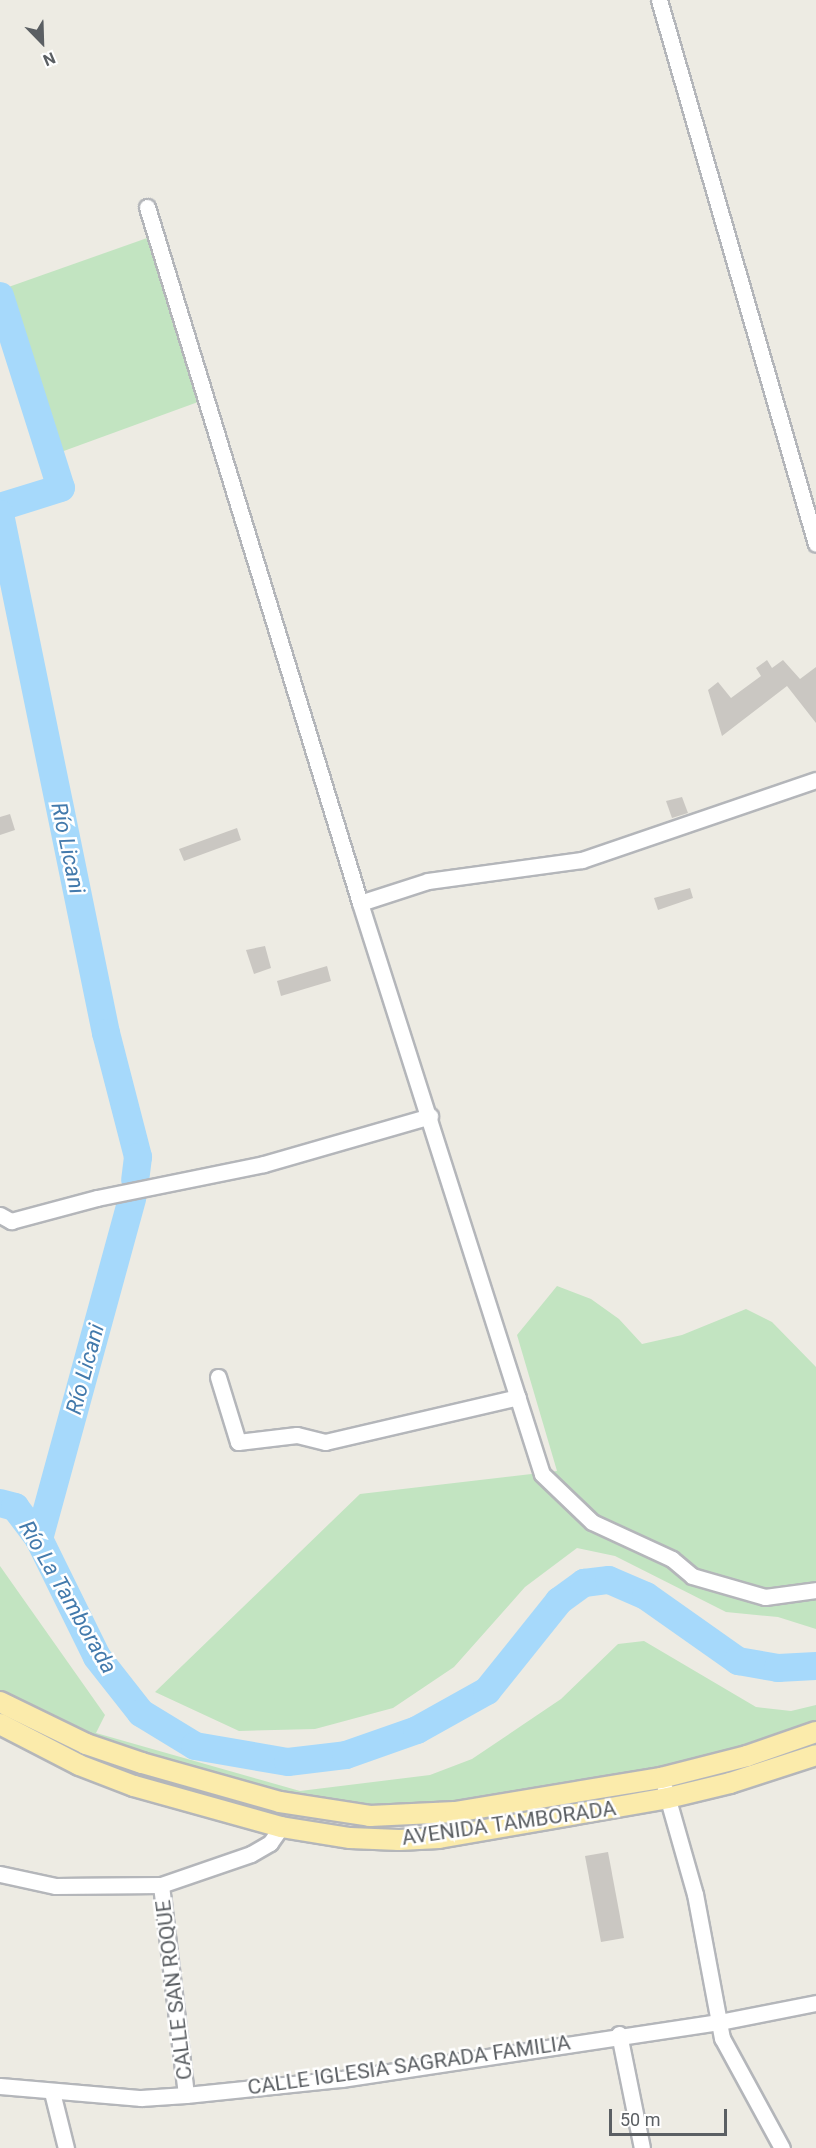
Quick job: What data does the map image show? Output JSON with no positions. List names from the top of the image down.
{
  "streets": {
    "main road": ["AVENIDA TAMBORADA"],
    "street": ["CALLE SAN ROQUE", "CALLE IGLESIA SAGRADA FAMILIA"]
  },
  "crossings": [
    ["CALLE SAN ROQUE", "CALLE IGLESIA SAGRADA FAMILIA"]
  ],
  "water": ["Río Licani", "Río La Tamborada"],
  "scale_bar": "50 m",
  "north": "bottom right"
}
